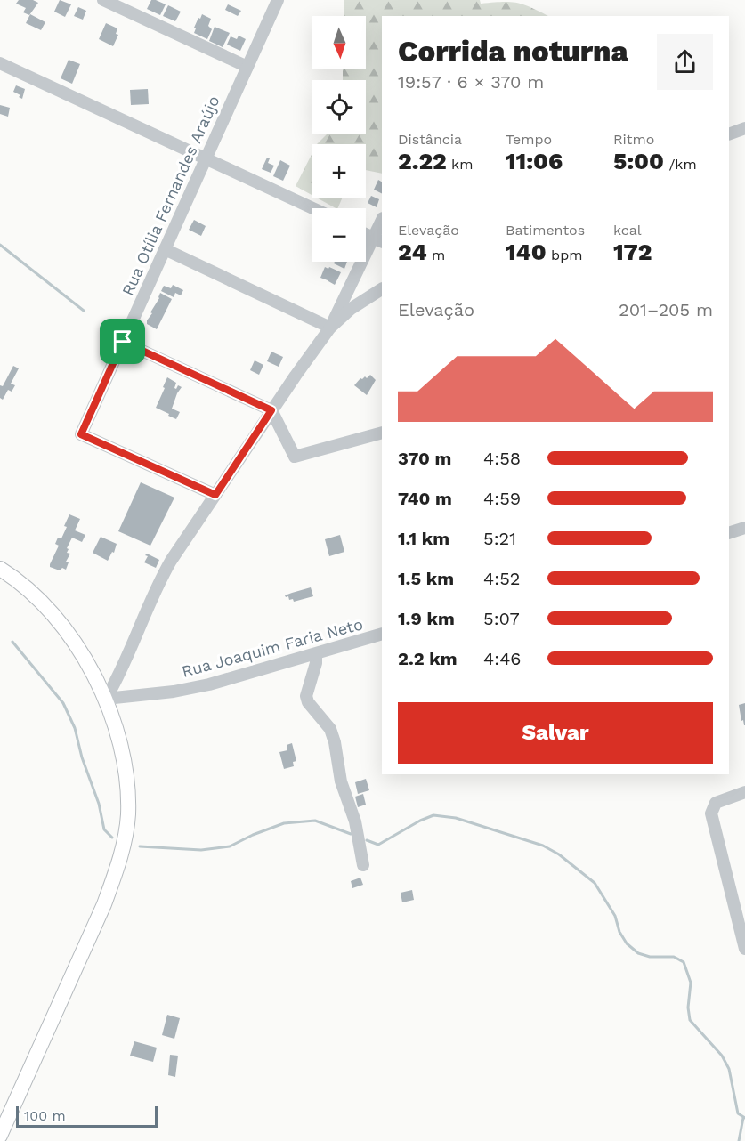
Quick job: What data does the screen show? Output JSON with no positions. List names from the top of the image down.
{
  "streets": {
    "street": ["Rua Otília Fernandes Araújo", "Rua Joaquim Faria Neto"]
  },
  "scale_bar": "100 m",
  "north": "bottom",
  "page": {
    "map_buttons": ["+", "−"],
    "heading": ["Corrida noturna", "19:57 · 6 × 370 m"],
    "stats": [
      ["Distância", "2.22 km"],
      ["Tempo", "11:06"],
      ["Ritmo", "5:00 /km"],
      ["Elevação", "24 m"],
      ["Batimentos", "140 bpm"],
      ["kcal", "172"]
    ],
    "chart": ["Elevação", "201–205 m"],
    "list": [
      {
        "name": "370 m",
        "note": "4:58"
      },
      {
        "name": "740 m",
        "note": "4:59"
      },
      {
        "name": "1.1 km",
        "note": "5:21"
      },
      {
        "name": "1.5 km",
        "note": "4:52"
      },
      {
        "name": "1.9 km",
        "note": "5:07"
      },
      {
        "name": "2.2 km",
        "note": "4:46"
      }
    ],
    "buttons": "Salvar",
    "scale": "100 m"
  }
}
